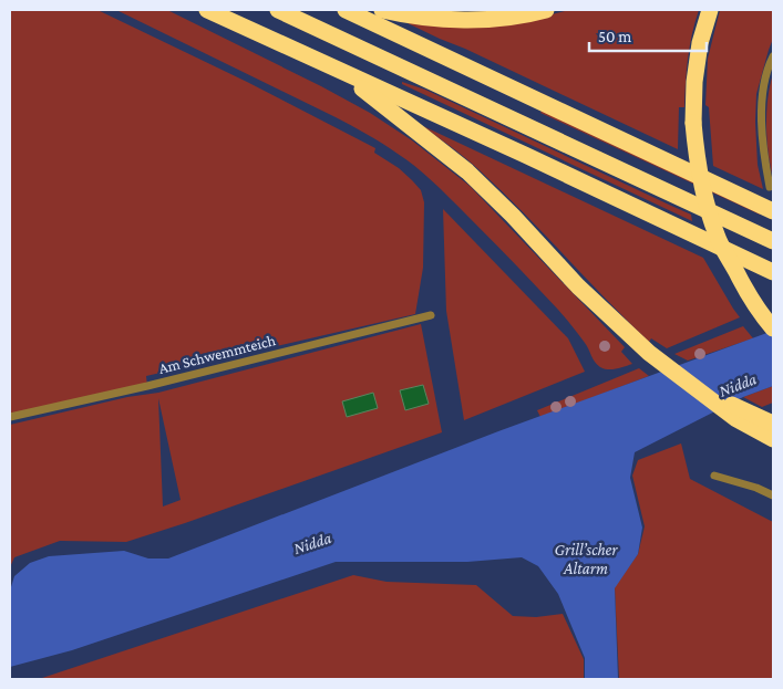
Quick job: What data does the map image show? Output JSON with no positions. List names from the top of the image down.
{
  "streets": {
    "lane": ["Am Schwemmteich"]
  },
  "water": ["Nidda", "Grill’scher Altarm"],
  "scale_bar": "50 m"
}
